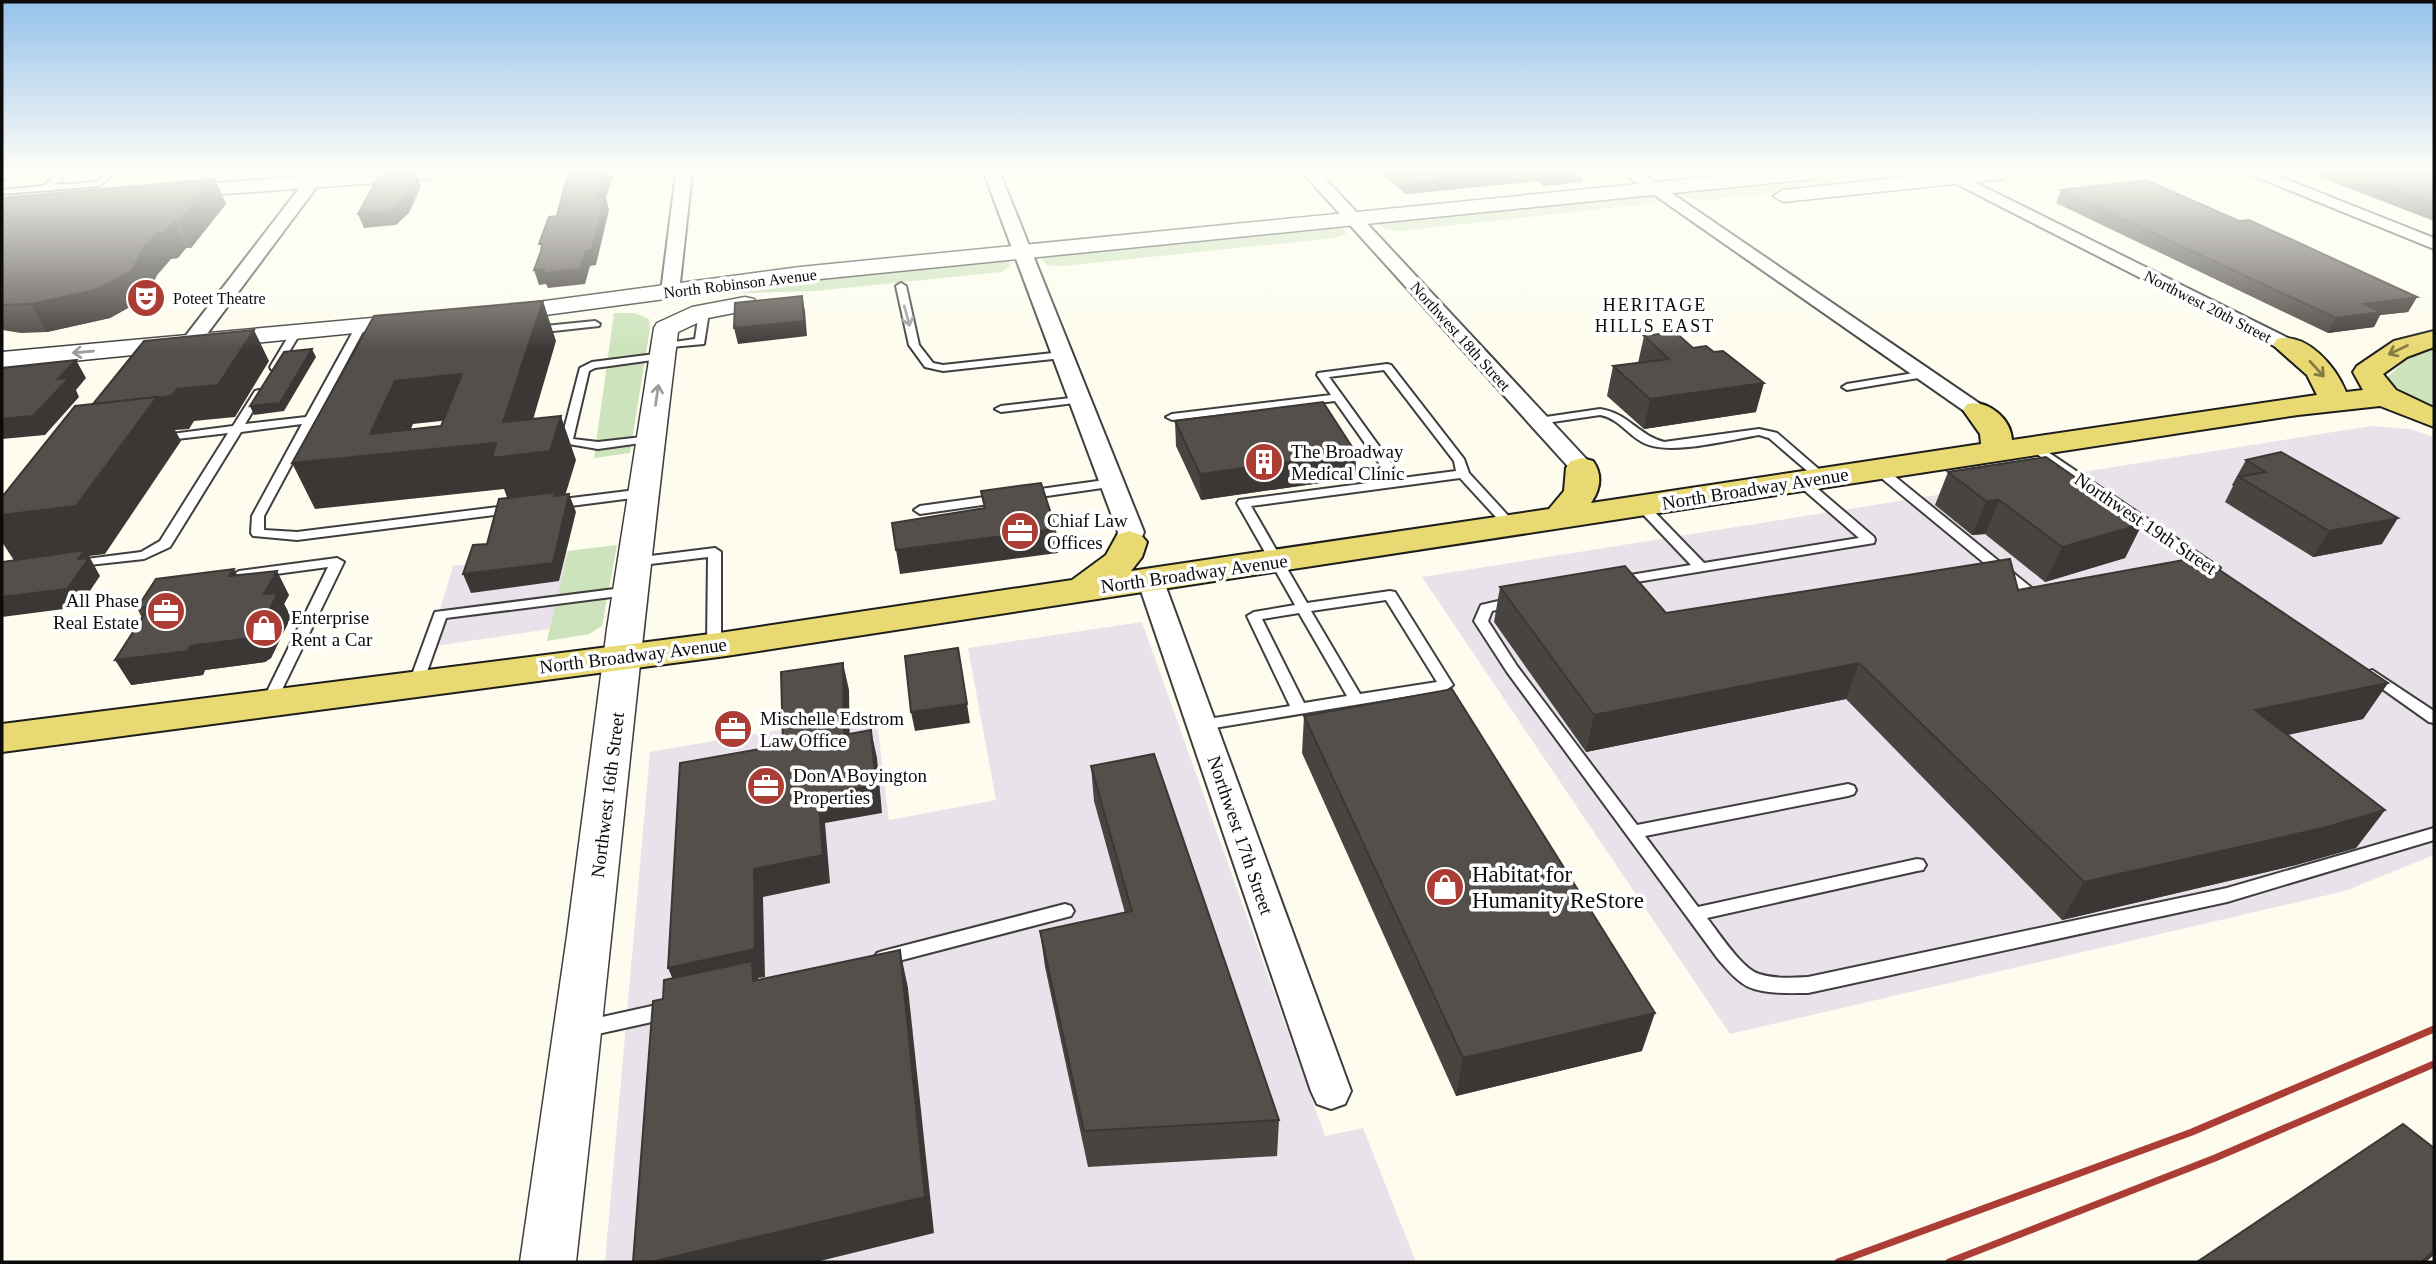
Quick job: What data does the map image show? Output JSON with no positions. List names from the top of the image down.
{
  "streets": {
    "main road": ["North Broadway Avenue"],
    "street": [
      "North Robinson Avenue",
      "Northwest 20th Street",
      "Northwest 18th Street",
      "Northwest 16th Street",
      "Northwest 17th Street"
    ],
    "lane": ["Northwest 19th Street"]
  },
  "crossings": [
    ["North Robinson Avenue", "Northwest 18th Street"],
    ["North Broadway Avenue", "Northwest 19th Street"],
    ["North Broadway Avenue", "Northwest 16th Street"],
    ["North Broadway Avenue", "Northwest 17th Street"]
  ],
  "districts": ["HERITAGE HILLS EAST"],
  "places": {
    "theatre": ["Poteet Theatre"],
    "building": ["The Broadway Medical Clinic"],
    "office": [
      "Chiaf Law Offices",
      "All Phase Real Estate",
      "Mischelle Edstrom Law Office",
      "Don A Boyington Properties"
    ],
    "shop": ["Enterprise Rent a Car", "Habitat for Humanity ReStore"]
  }
}
